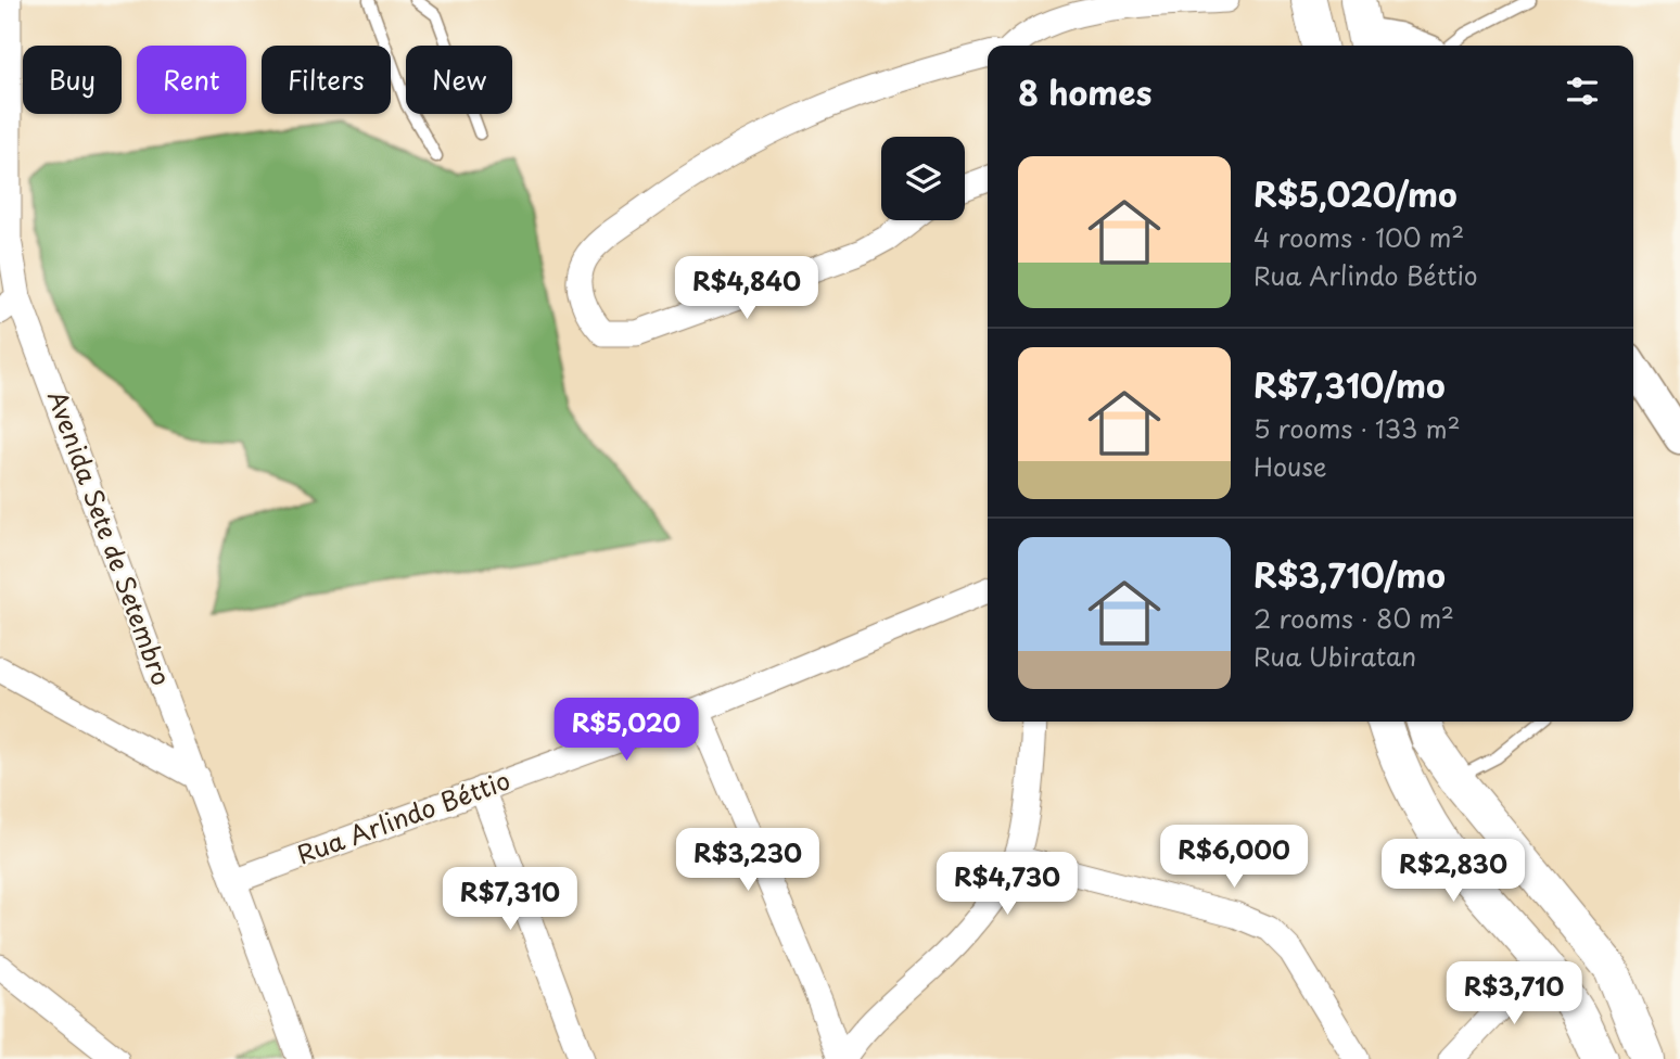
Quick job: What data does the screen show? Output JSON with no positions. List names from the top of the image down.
{
  "streets": {
    "street": ["Avenida Sete de Setembro", "Rua Arlindo Béttio"]
  },
  "crossings": [
    ["Avenida Sete de Setembro", "Rua Arlindo Béttio"]
  ],
  "page": {
    "chip": [
      "Buy",
      "Rent",
      "Filters",
      "New"
    ],
    "heading": "8 homes",
    "list": [
      {
        "name": "R$5,020/mo",
        "note": "4 rooms · 100 m² · Rua Arlindo Béttio"
      },
      {
        "name": "R$7,310/mo",
        "note": "5 rooms · 133 m² · House"
      },
      {
        "name": "R$3,710/mo",
        "note": "2 rooms · 80 m² · Rua Ubiratan"
      }
    ],
    "price": [
      "R$4,840",
      "R$5,020",
      "R$6,000",
      "R$3,230",
      "R$2,830",
      "R$4,730",
      "R$7,310",
      "R$3,710"
    ]
  }
}
